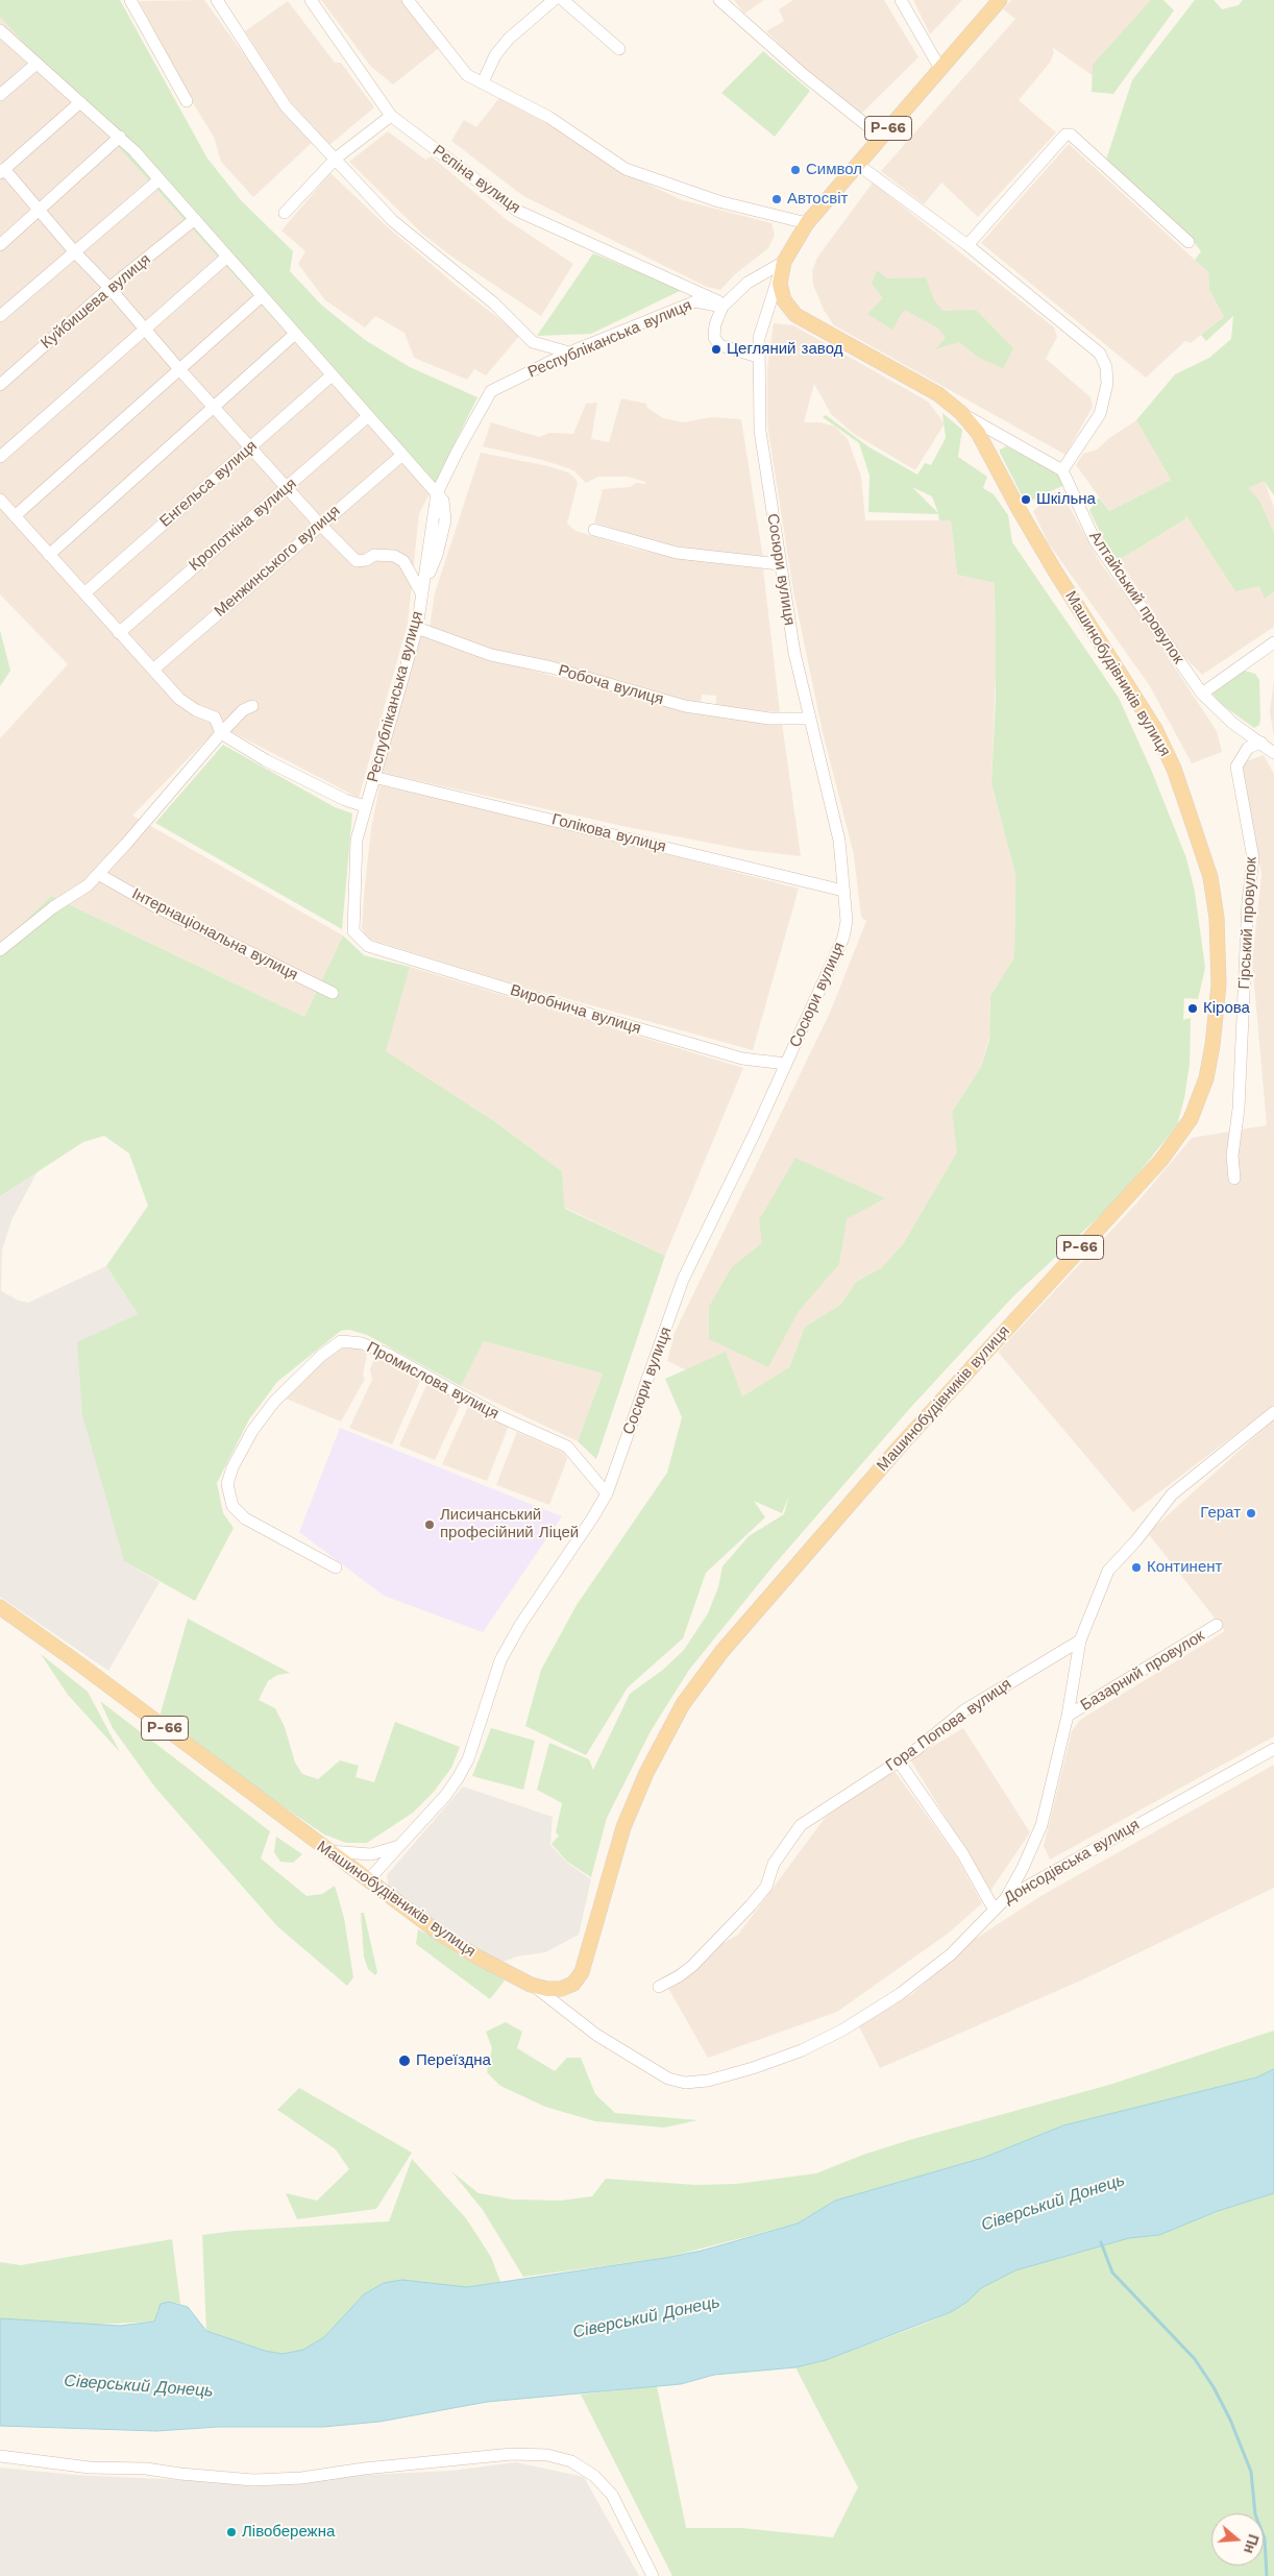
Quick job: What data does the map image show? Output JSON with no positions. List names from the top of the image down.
{
  "streets": {
    "main road": ["Р-66", "Сосюри вулиця", "Машинобудівників вулиця"],
    "street": [
      "Рєпіна вулиця",
      "Куйбишева вулиця",
      "Республіканська вулиця",
      "Енгельса вулиця",
      "Кропоткіна вулиця",
      "Менжинського вулиця",
      "Алтайський провулок",
      "Робоча вулиця",
      "Голікова вулиця",
      "Гірський провулок",
      "Інтернаціональна вулиця",
      "Виробнича вулиця",
      "Промислова вулиця",
      "Базарний провулок",
      "Гора Попова вулиця",
      "Донсодівська вулиця"
    ]
  },
  "crossings": [
    ["Рєпіна вулиця", "Республіканська вулиця"],
    ["Республіканська вулиця", "Робоча вулиця"],
    ["Республіканська вулиця", "Голікова вулиця"],
    ["Республіканська вулиця", "Виробнича вулиця"],
    ["Сосюри вулиця", "Машинобудівників вулиця"],
    ["Сосюри вулиця", "Робоча вулиця"],
    ["Сосюри вулиця", "Голікова вулиця"],
    ["Сосюри вулиця", "Виробнича вулиця"],
    ["Сосюри вулиця", "Промислова вулиця"],
    ["Алтайський провулок", "Гірський провулок"],
    ["Машинобудівників вулиця", "Донсодівська вулиця"]
  ],
  "water": ["Сіверський Донець"],
  "places": [
    "Символ",
    "Автосвіт",
    "Цегляний завод",
    "Шкільна",
    "Кірова",
    "Герат",
    "Лисичанський професійний Ліцей",
    "Континент",
    "Переїздна",
    "Лівобережна"
  ],
  "north": "right"
}
